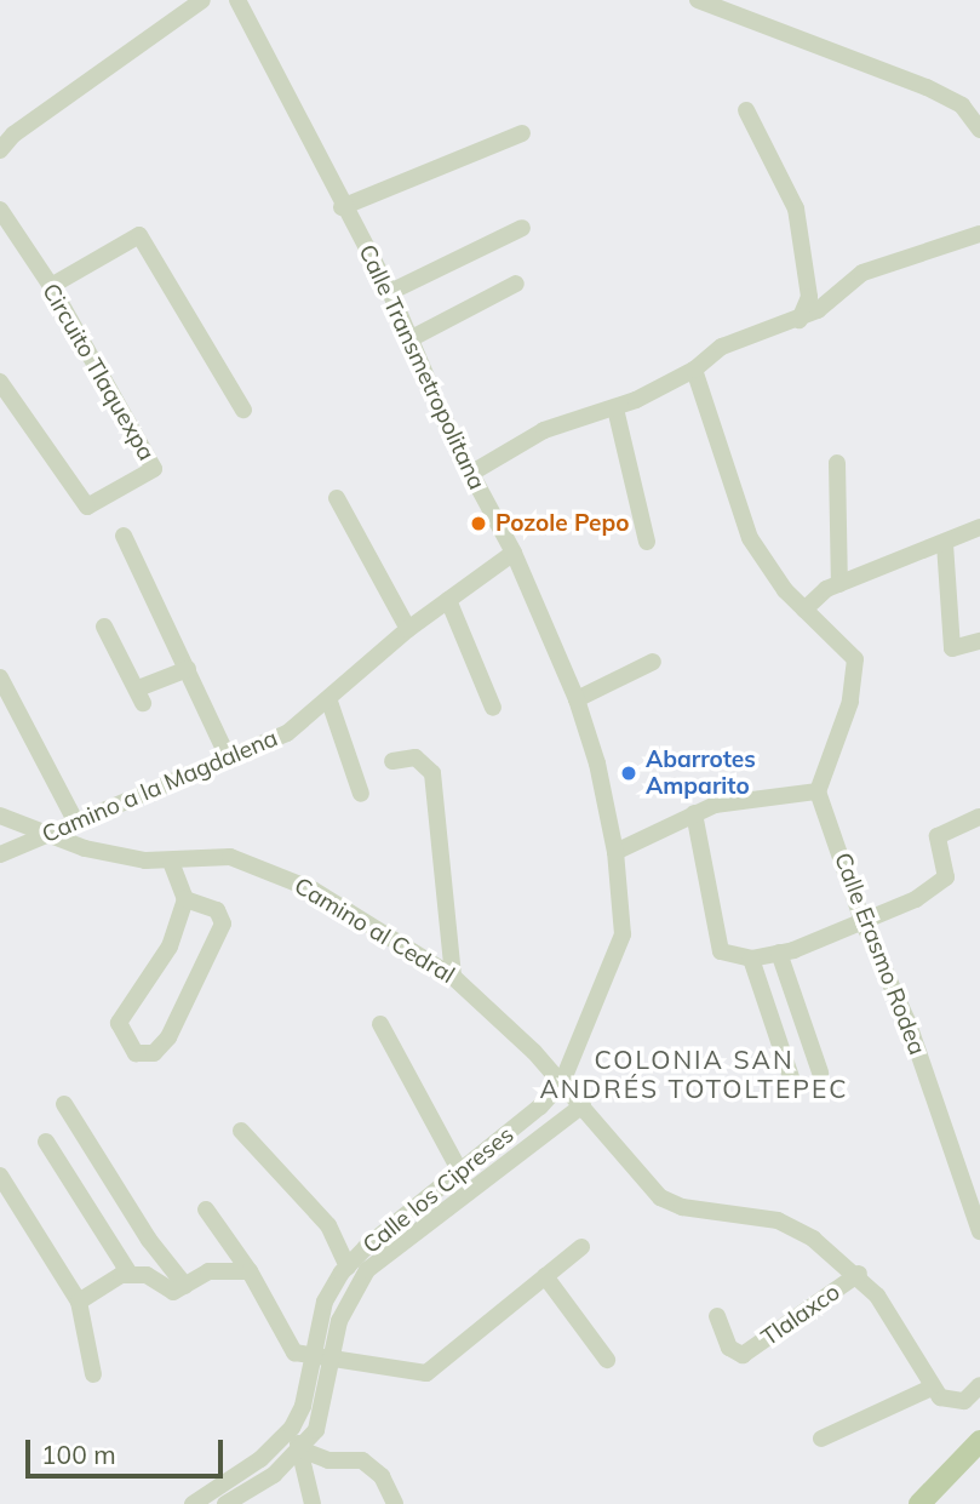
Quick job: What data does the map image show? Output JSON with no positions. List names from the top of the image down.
{
  "streets": {
    "street": [
      "Calle Transmetropolitana",
      "Circuito Tlaquexpa",
      "Camino a la Magdalena",
      "Camino al Cedral",
      "Calle Erasmo Rodea",
      "Calle los Cipreses",
      "Tlalaxco"
    ]
  },
  "crossings": [
    ["Calle Transmetropolitana", "Camino a la Magdalena"],
    ["Calle Transmetropolitana", "Camino al Cedral"],
    ["Calle Transmetropolitana", "Calle los Cipreses"],
    ["Camino a la Magdalena", "Camino al Cedral"],
    ["Camino al Cedral", "Calle los Cipreses"],
    ["Camino al Cedral", "Tlalaxco"]
  ],
  "districts": ["COLONIA SAN ANDRÉS TOTOLTEPEC"],
  "places": ["Pozole Pepo", "Abarrotes Amparito"],
  "scale_bar": "100 m"
}
